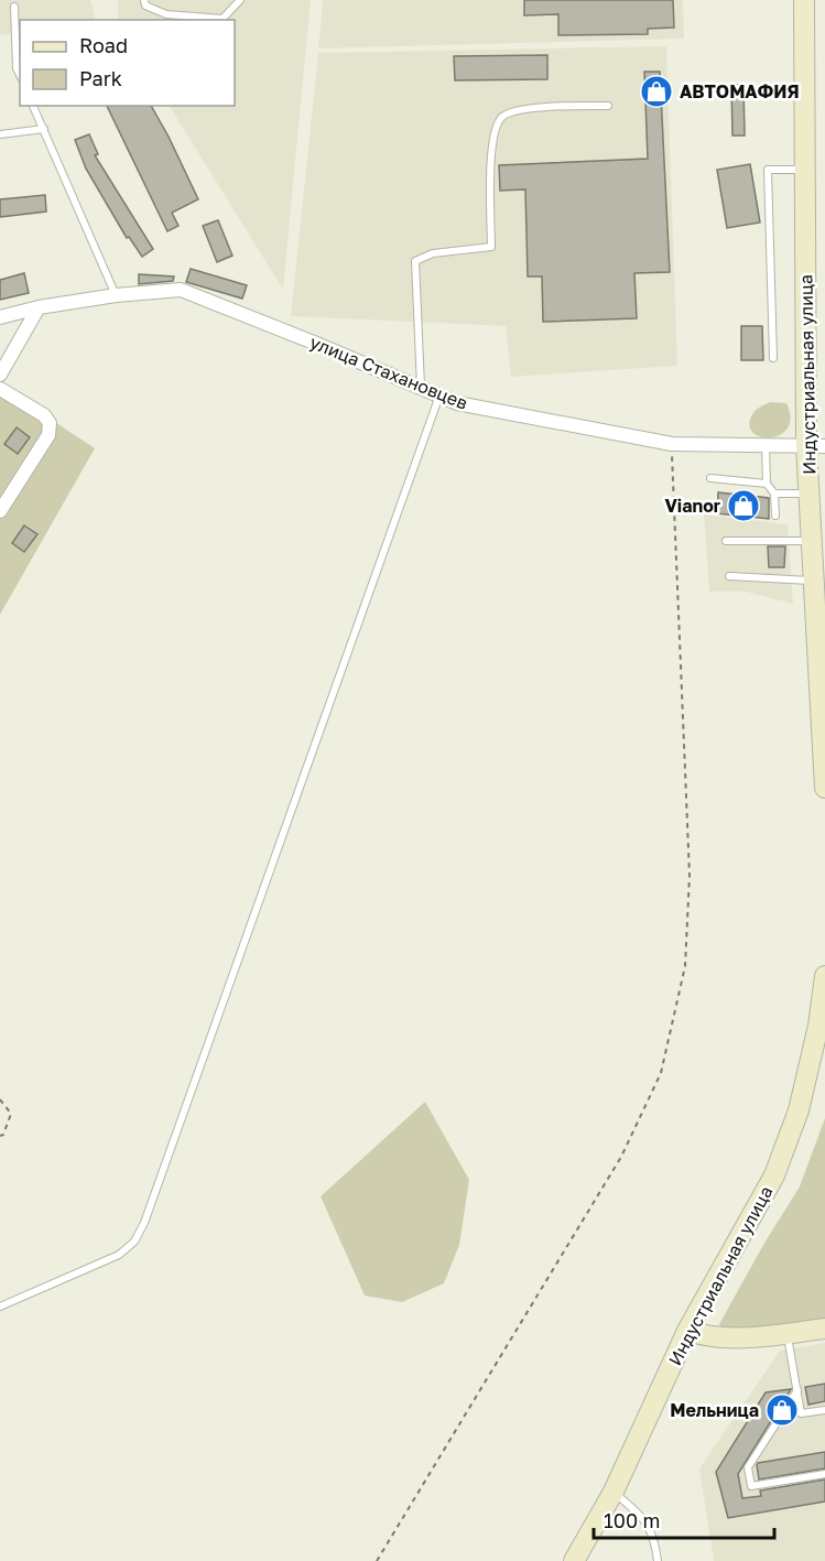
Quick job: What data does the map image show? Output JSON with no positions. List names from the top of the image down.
{
  "streets": {
    "main road": ["Индустриальная улица"],
    "street": ["улица Стахановцев"]
  },
  "crossings": [
    ["улица Стахановцев", "Индустриальная улица"]
  ],
  "places": {
    "shop": ["АВТОМАФИЯ", "Vianor", "Мельница"]
  },
  "legend": ["Road", "Park"],
  "scale_bar": "100 m"
}
